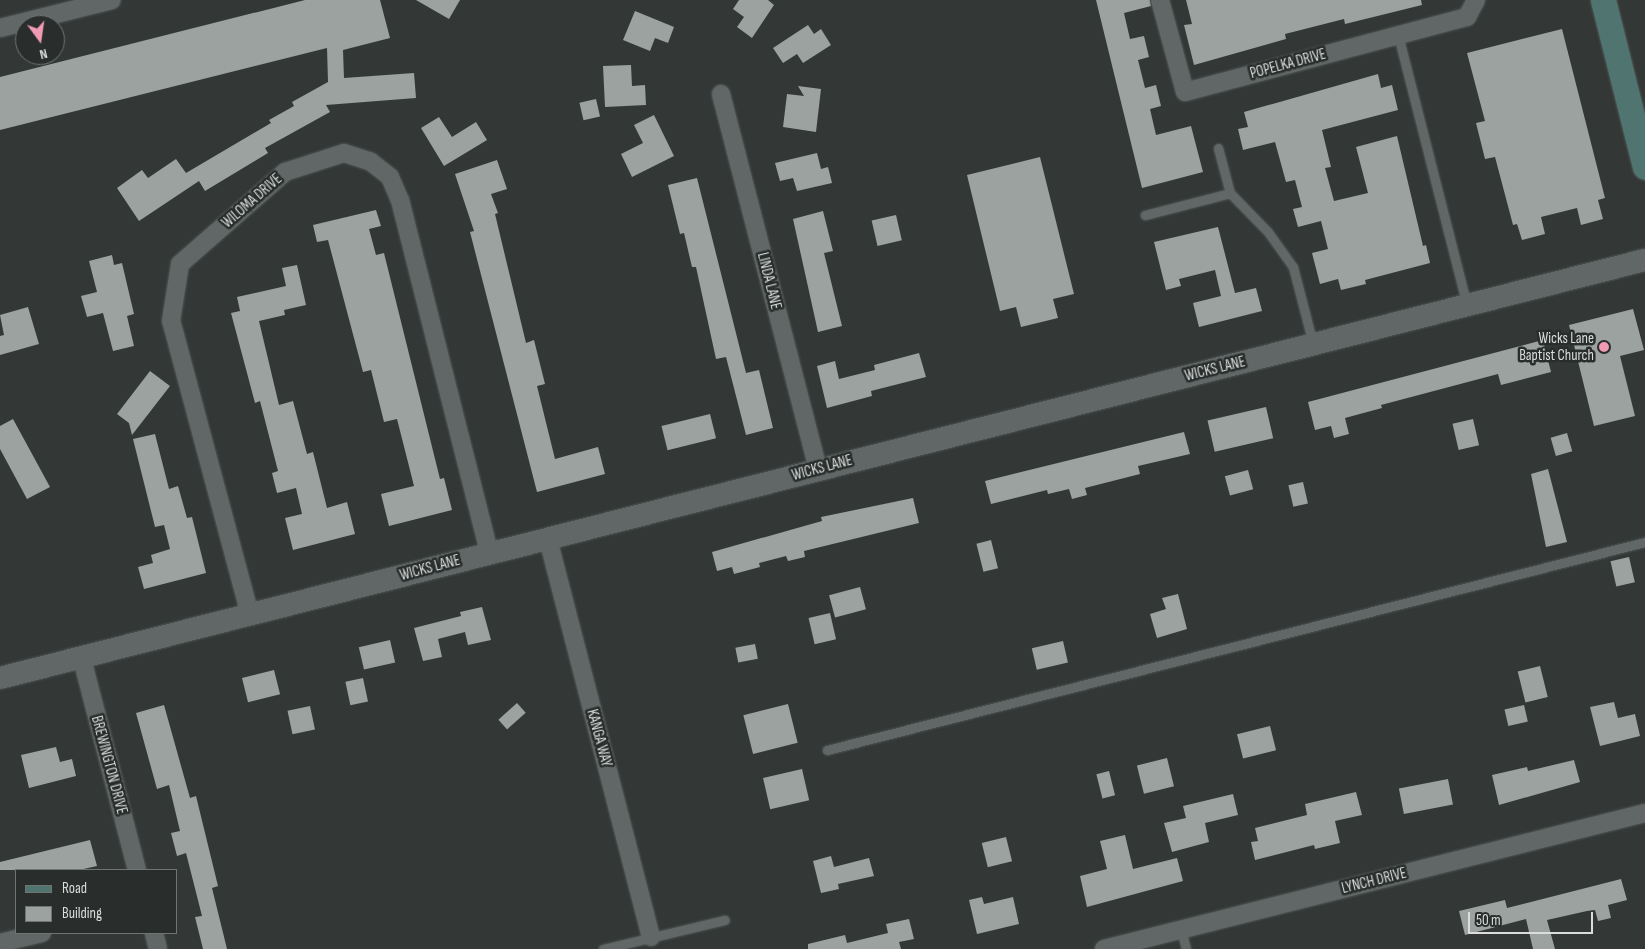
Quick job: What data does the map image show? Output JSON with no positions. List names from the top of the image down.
{
  "streets": {
    "street": [
      "POPELKA DRIVE",
      "WILOMA DRIVE",
      "LINDA LANE",
      "WICKS LANE",
      "KANGA WAY",
      "BREWINGTON DRIVE",
      "LYNCH DRIVE"
    ]
  },
  "crossings": [
    ["WILOMA DRIVE", "WICKS LANE"],
    ["LINDA LANE", "WICKS LANE"],
    ["WICKS LANE", "KANGA WAY"],
    ["WICKS LANE", "BREWINGTON DRIVE"]
  ],
  "places": ["Wicks Lane Baptist Church"],
  "legend": ["Road", "Building"],
  "scale_bar": "50 m",
  "north": "bottom"
}
